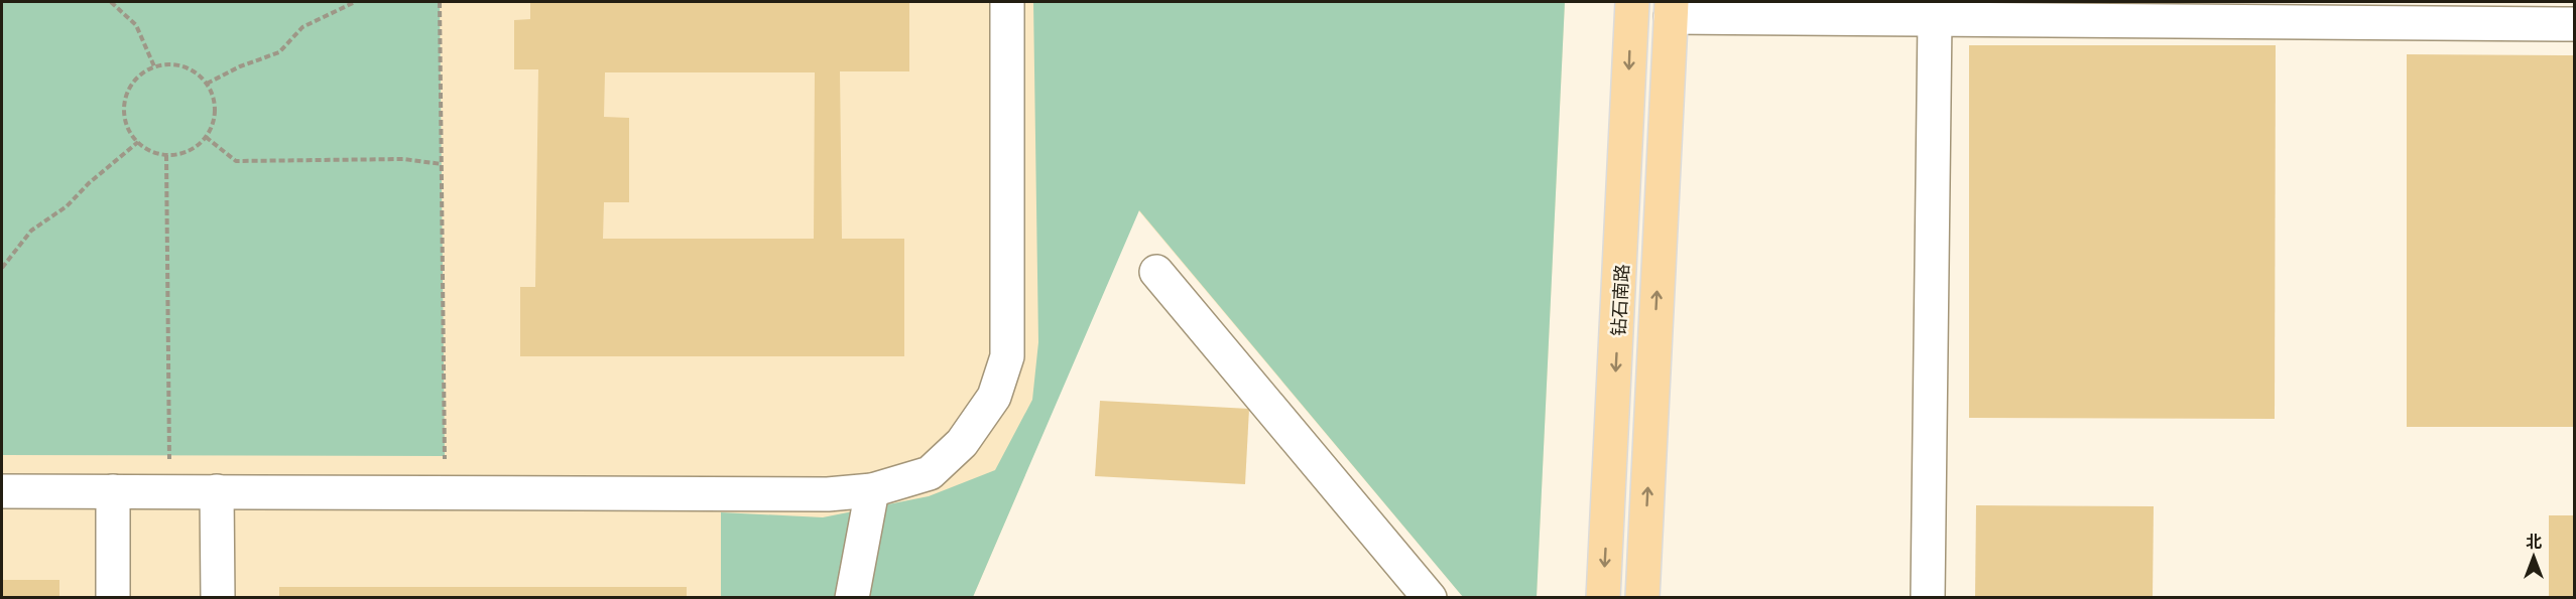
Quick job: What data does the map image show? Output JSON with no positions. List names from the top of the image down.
{
  "streets": {
    "main road": ["钻石南路"]
  },
  "north": "top"
}
